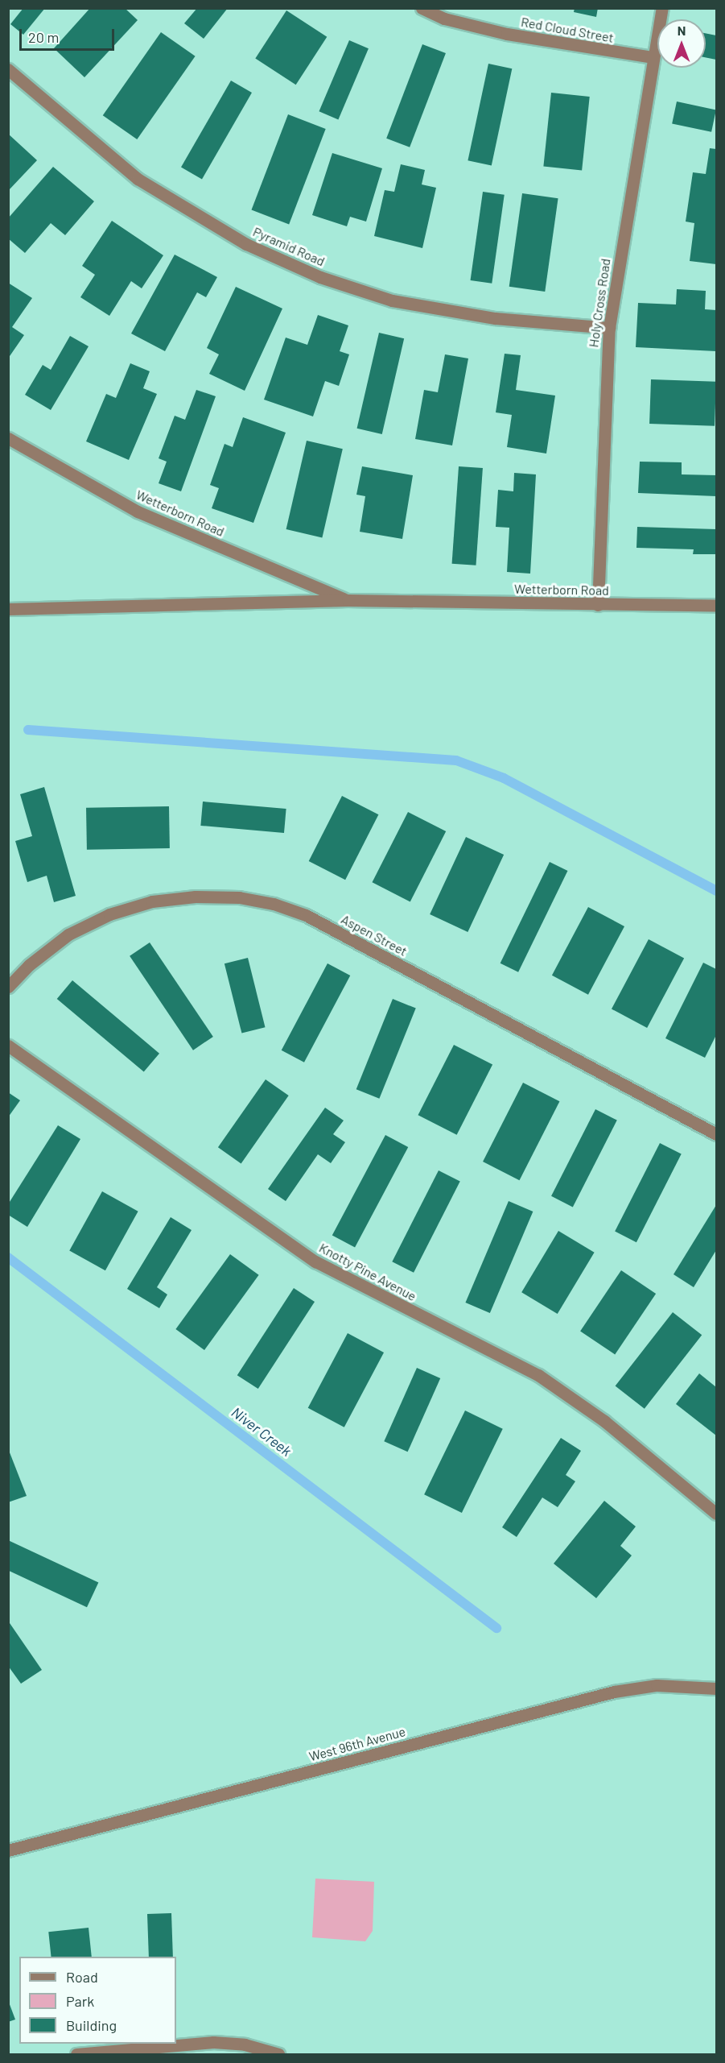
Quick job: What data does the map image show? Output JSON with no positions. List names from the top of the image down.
{
  "streets": {
    "street": [
      "Red Cloud Street",
      "Pyramid Road",
      "Holy Cross Road",
      "Wetterborn Road",
      "Aspen Street",
      "Knotty Pine Avenue",
      "West 96th Avenue"
    ]
  },
  "crossings": [
    ["Red Cloud Street", "Holy Cross Road"],
    ["Pyramid Road", "Holy Cross Road"],
    ["Holy Cross Road", "Wetterborn Road"]
  ],
  "water": ["Niver Creek"],
  "legend": ["Road", "Park", "Building"],
  "scale_bar": "20 m",
  "north": "top"
}
